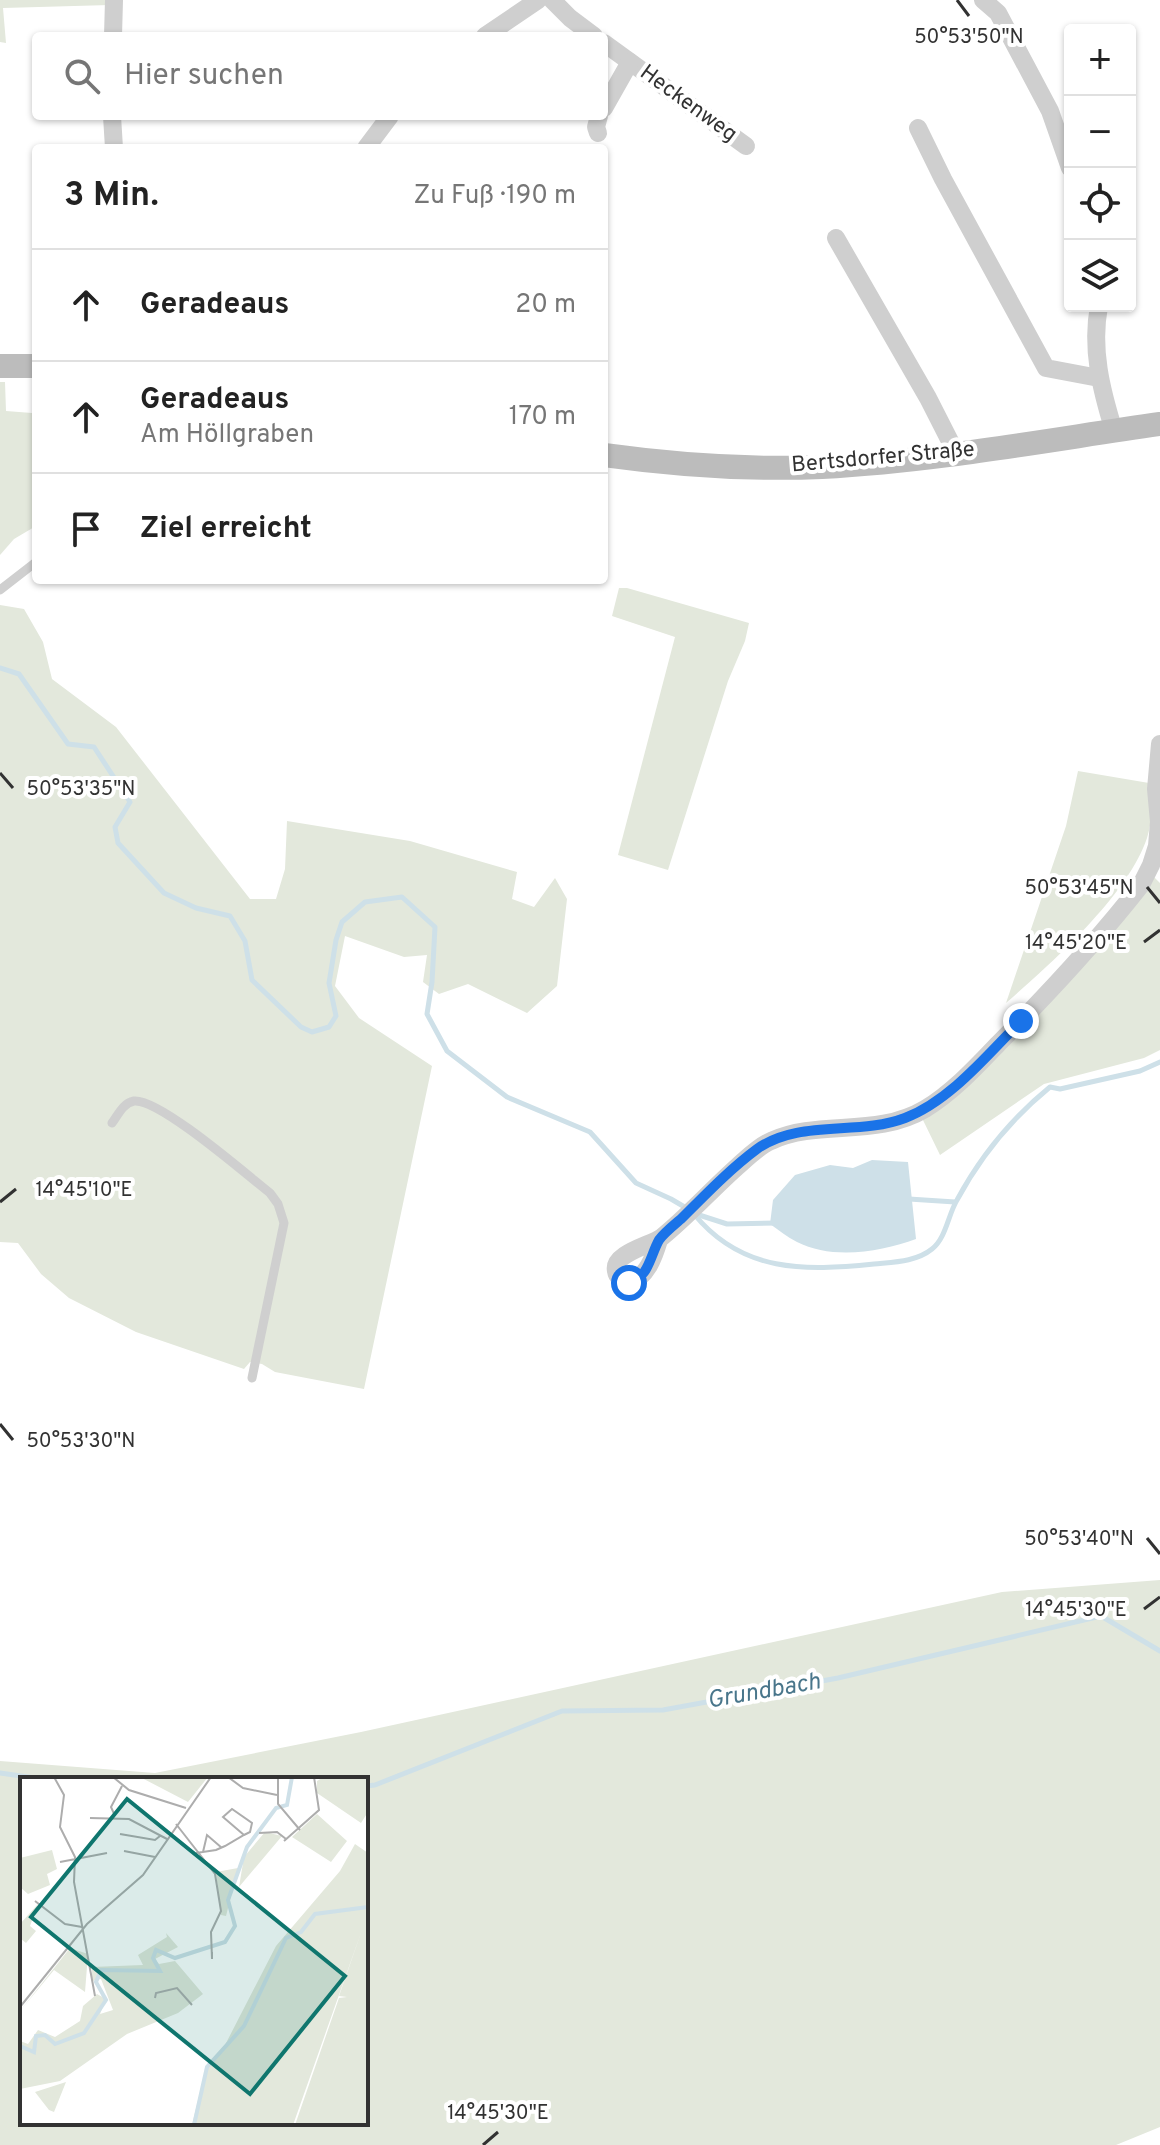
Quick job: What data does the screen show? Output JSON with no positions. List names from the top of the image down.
{
  "streets": {
    "main road": ["Bertsdorfer Straße"],
    "street": ["Heckenweg"]
  },
  "water": ["Grundbach"],
  "page": {
    "map_buttons": ["+", "−"],
    "search": "Hier suchen",
    "heading": ["3 Min.", "Zu Fuß · 190 m"],
    "list": [
      ["Geradeaus", "20 m"],
      ["Geradeaus", "Am Höllgraben", "170 m"],
      "Ziel erreicht"
    ]
  },
  "coordinates": [
    "50°53'50\"N",
    "50°53'35\"N",
    "50°53'45\"N",
    "14°45'20\"E",
    "14°45'10\"E",
    "50°53'30\"N",
    "50°53'40\"N",
    "14°45'30\"E"
  ]
}
